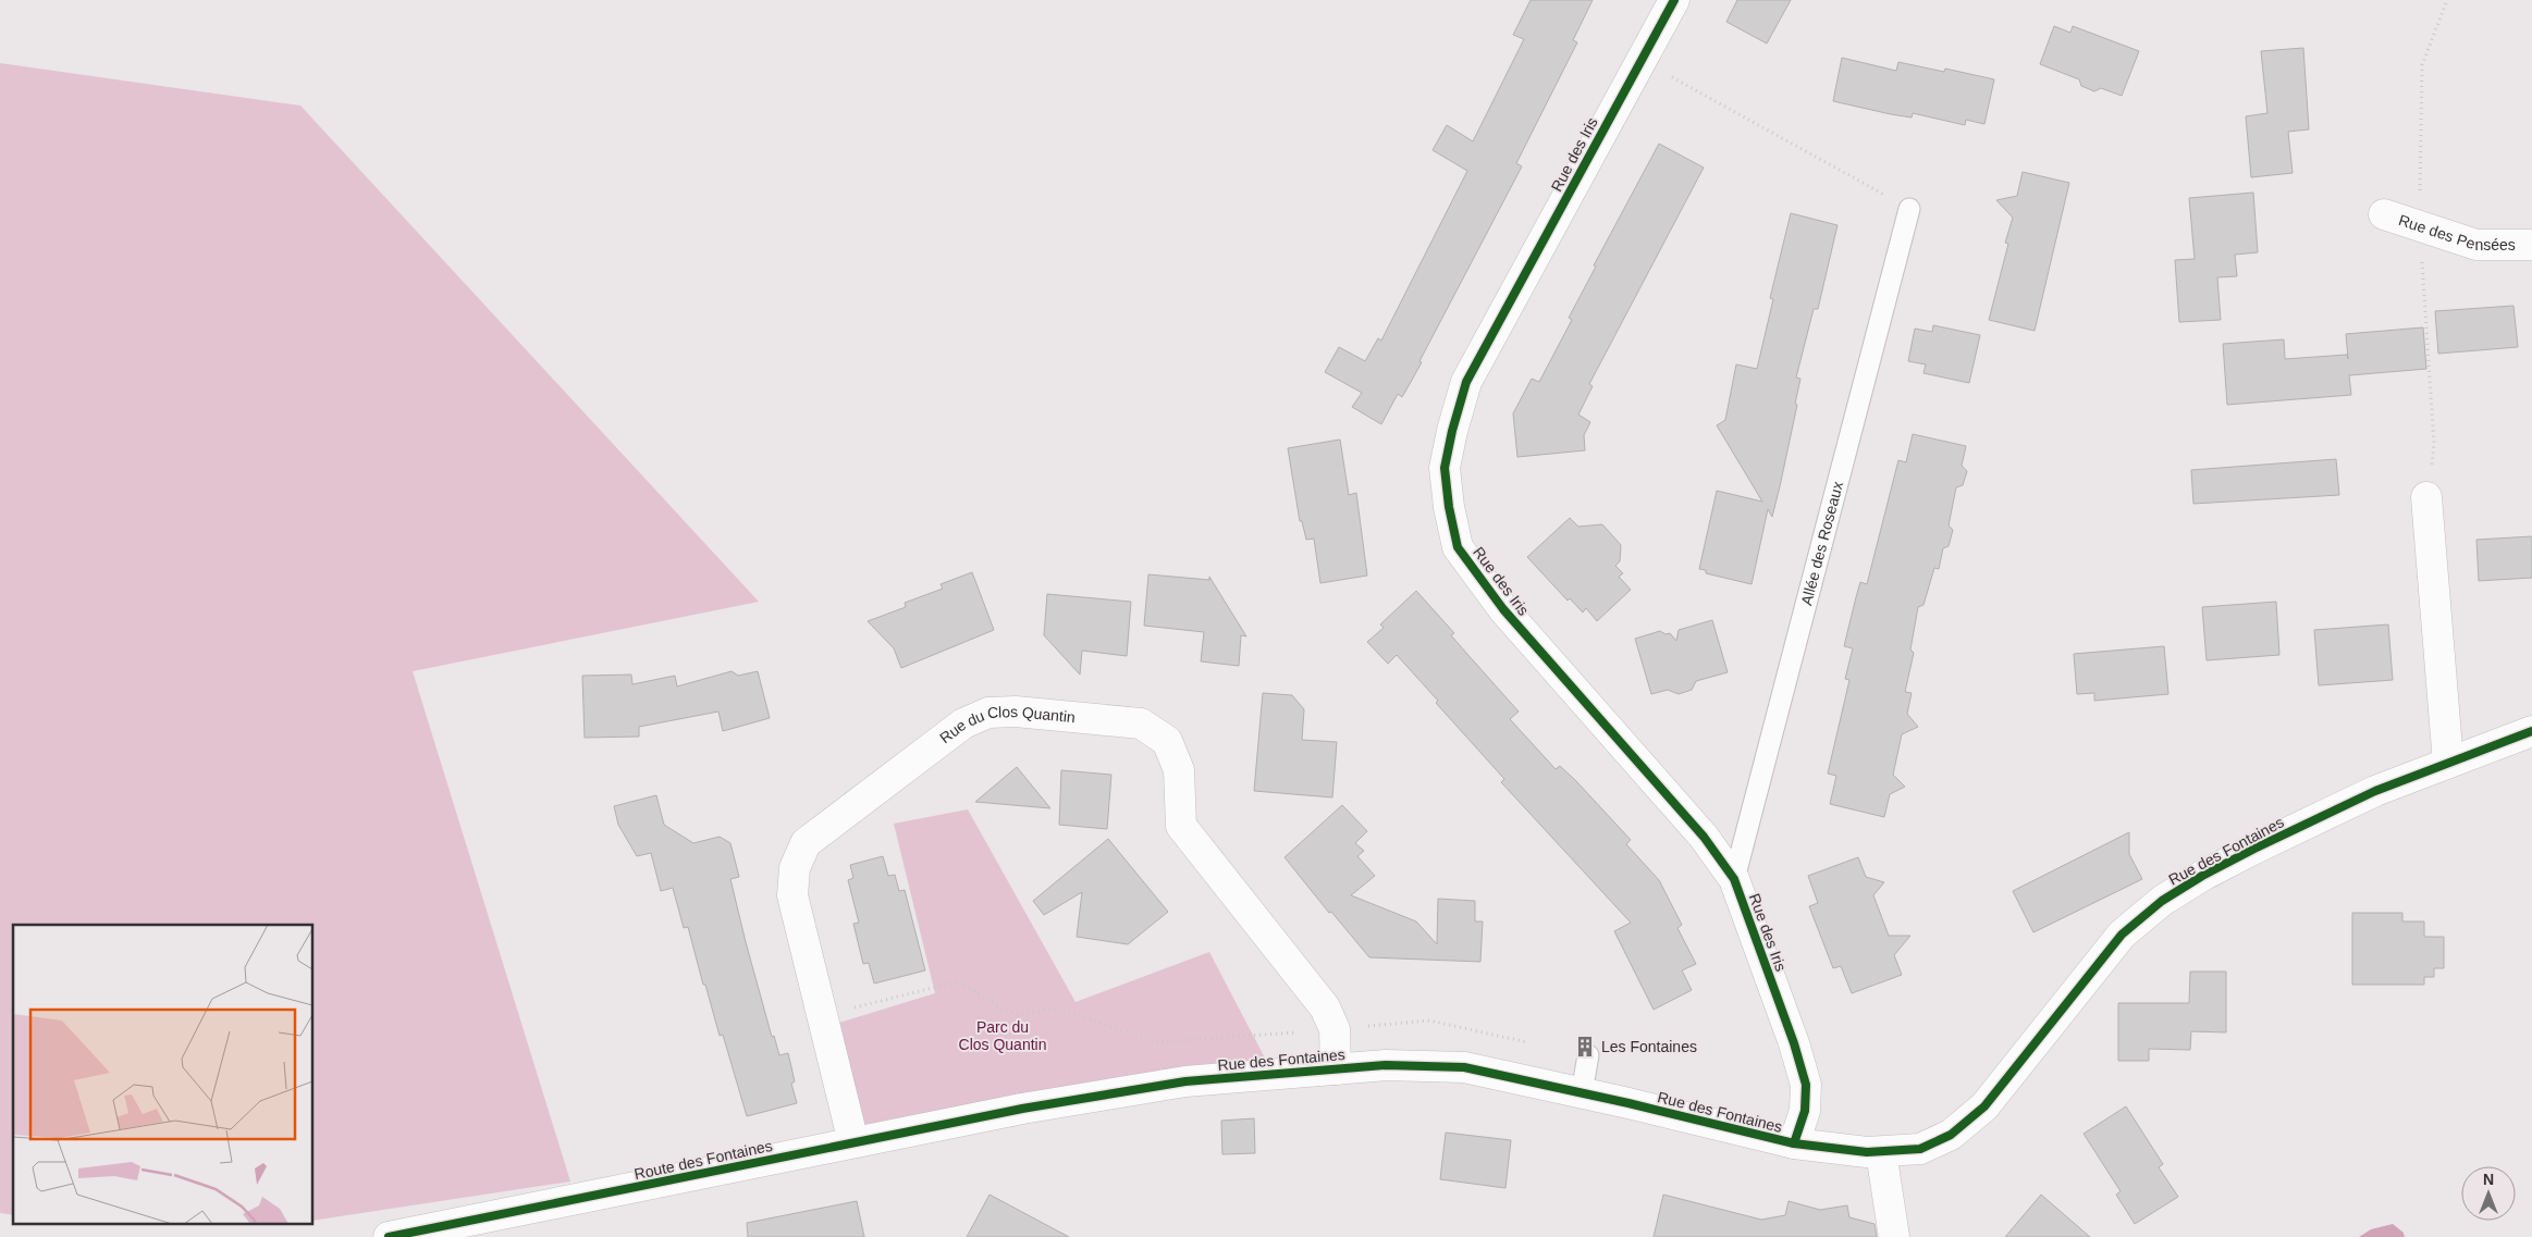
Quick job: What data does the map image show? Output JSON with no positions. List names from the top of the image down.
{
  "streets": {
    "street": [
      "Rue des Iris",
      "Rue des Pensées",
      "Rue du Clos Quantin",
      "Rue des Fontaines",
      "Route des Fontaines"
    ],
    "lane": ["Allée des Roseaux"]
  },
  "crossings": [
    ["Rue des Iris", "Allée des Roseaux"],
    ["Rue des Iris", "Rue des Fontaines"],
    ["Rue du Clos Quantin", "Rue des Fontaines"],
    ["Rue du Clos Quantin", "Route des Fontaines"],
    ["Rue des Fontaines", "Route des Fontaines"]
  ],
  "parks": ["Parc du Clos Quantin"],
  "places": {
    "building": ["Les Fontaines"]
  },
  "north": "top"
}
